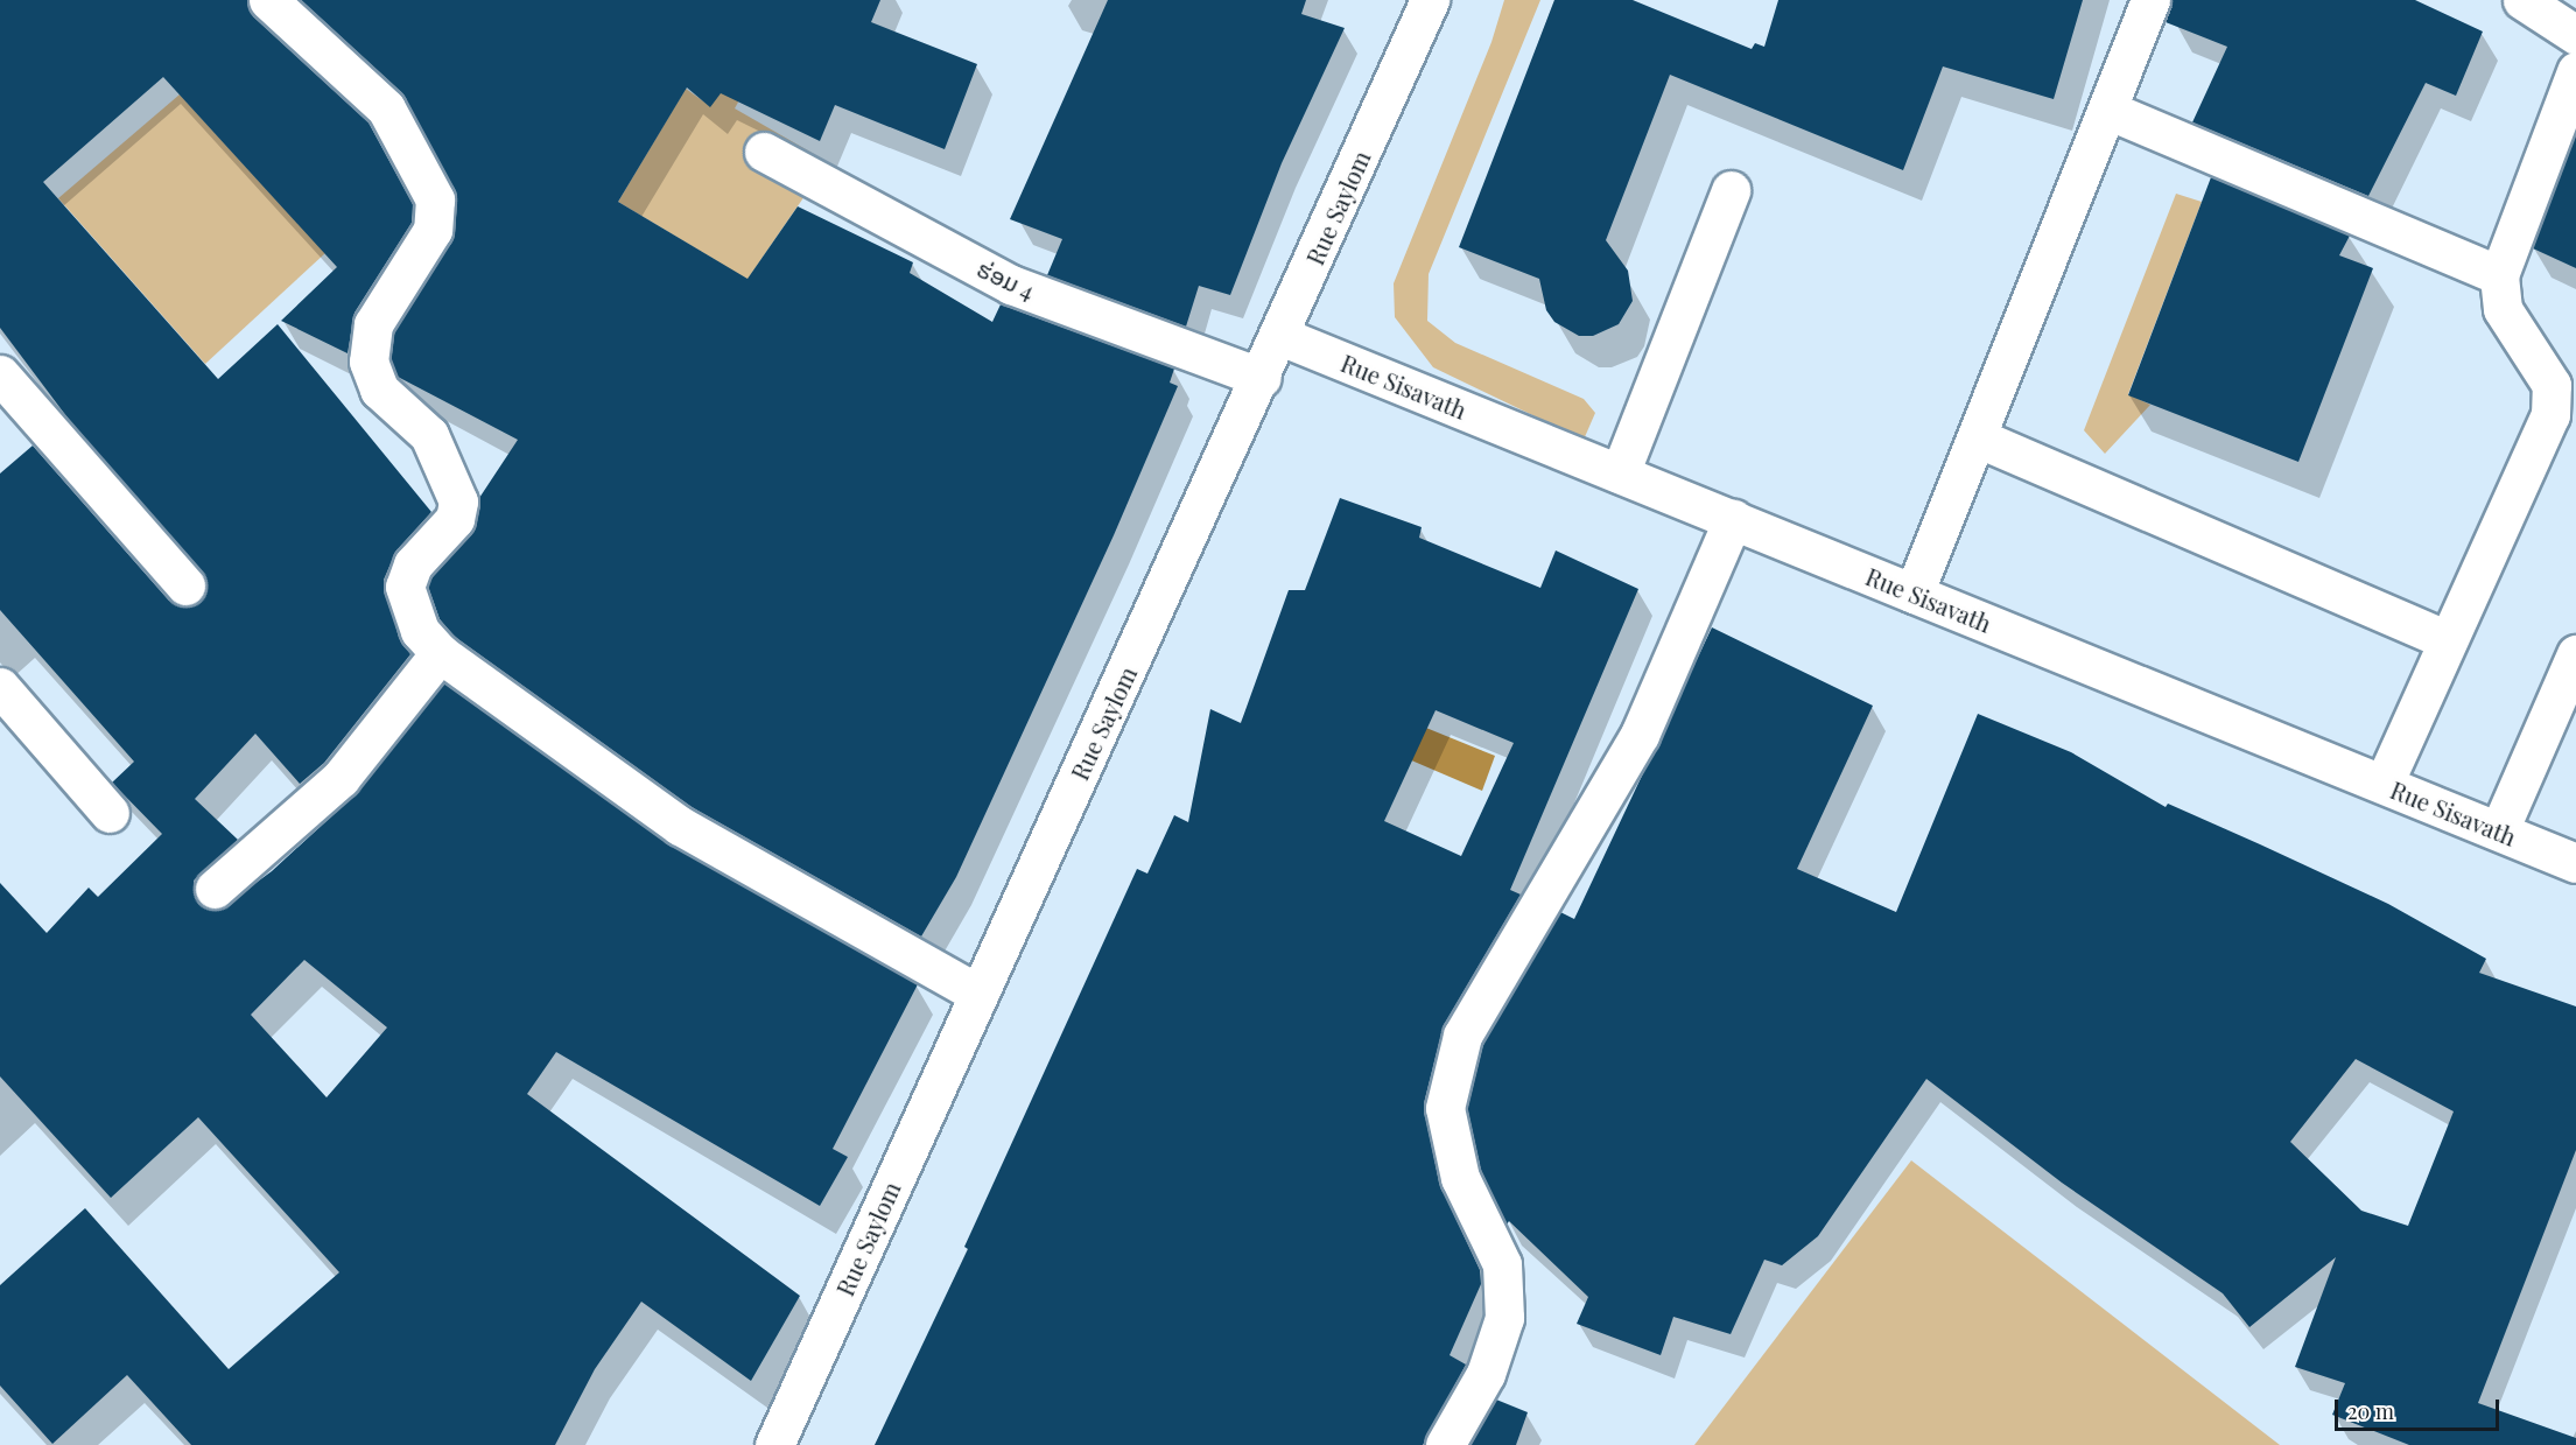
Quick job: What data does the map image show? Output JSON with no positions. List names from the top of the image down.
{
  "streets": {
    "street": ["Rue Saylom", "ຮ່ອມ 4", "Rue Sisavath"]
  },
  "crossings": [
    ["Rue Saylom", "ຮ່ອມ 4"],
    ["Rue Saylom", "Rue Sisavath"]
  ],
  "scale_bar": "20 m"
}
